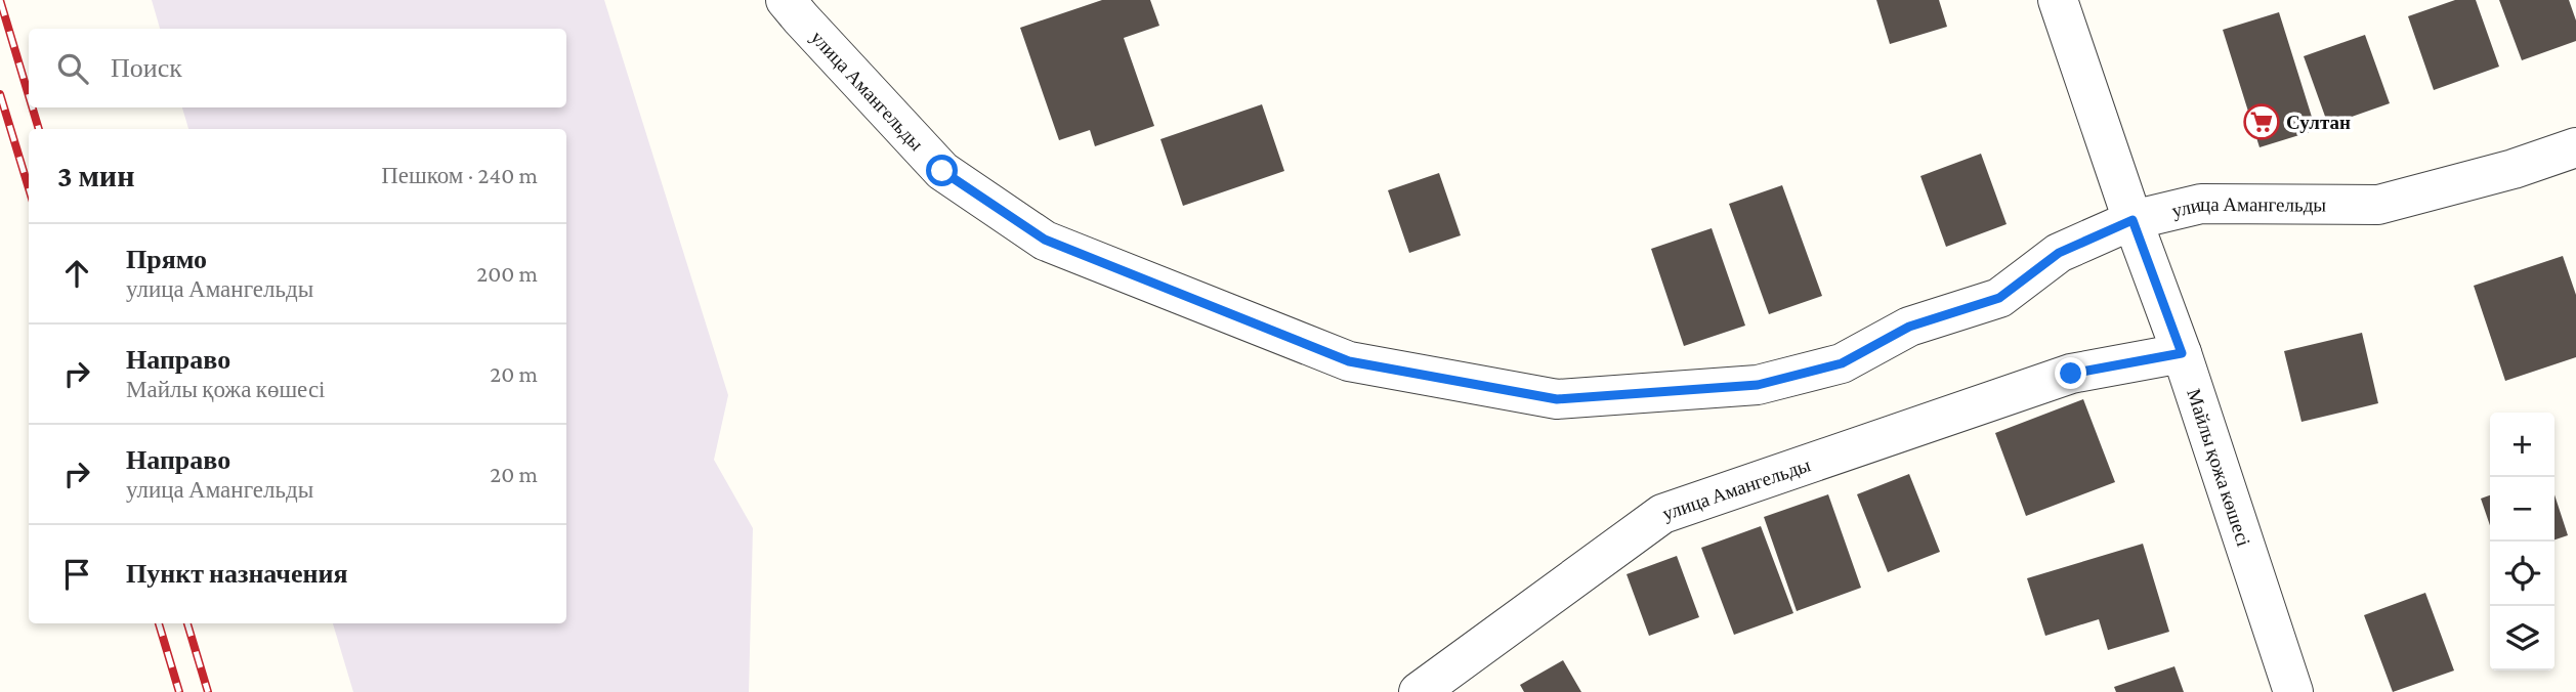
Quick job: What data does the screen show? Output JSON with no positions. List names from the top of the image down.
{
  "streets": {
    "street": ["улица Амангельды", "Майлы қожа көшесі"]
  },
  "crossings": [
    ["улица Амангельды", "Майлы қожа көшесі"]
  ],
  "places": {
    "supermarket": ["Султан"]
  },
  "page": {
    "search": "Поиск",
    "heading": ["3 мин", "Пешком · 240 m"],
    "list": [
      ["Прямо", "улица Амангельды", "200 m"],
      ["Направо", "Майлы қожа көшесі", "20 m"],
      ["Направо", "улица Амангельды", "20 m"],
      "Пункт назначения"
    ],
    "map_buttons": ["+", "−"]
  }
}
